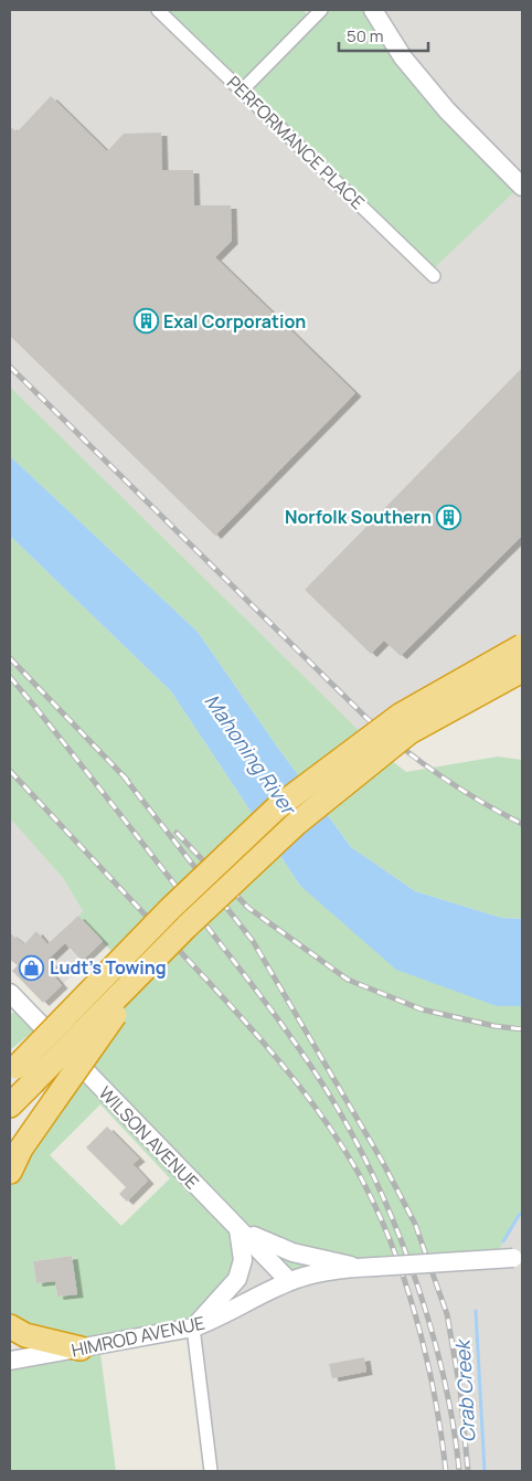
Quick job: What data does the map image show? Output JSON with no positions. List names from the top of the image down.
{
  "streets": {
    "main road": ["WILSON AVENUE", "HIMROD AVENUE"],
    "street": ["PERFORMANCE PLACE"]
  },
  "crossings": [
    ["WILSON AVENUE", "HIMROD AVENUE"]
  ],
  "water": ["Mahoning River", "Crab Creek"],
  "places": {
    "building": ["Exal Corporation", "Norfolk Southern"],
    "shop": ["Ludt's Towing"]
  },
  "scale_bar": "50 m"
}
